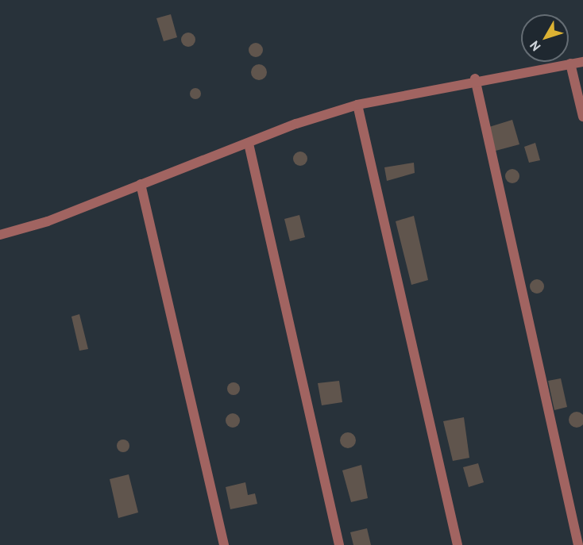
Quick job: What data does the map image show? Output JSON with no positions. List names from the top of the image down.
{
  "north": "bottom left"
}
